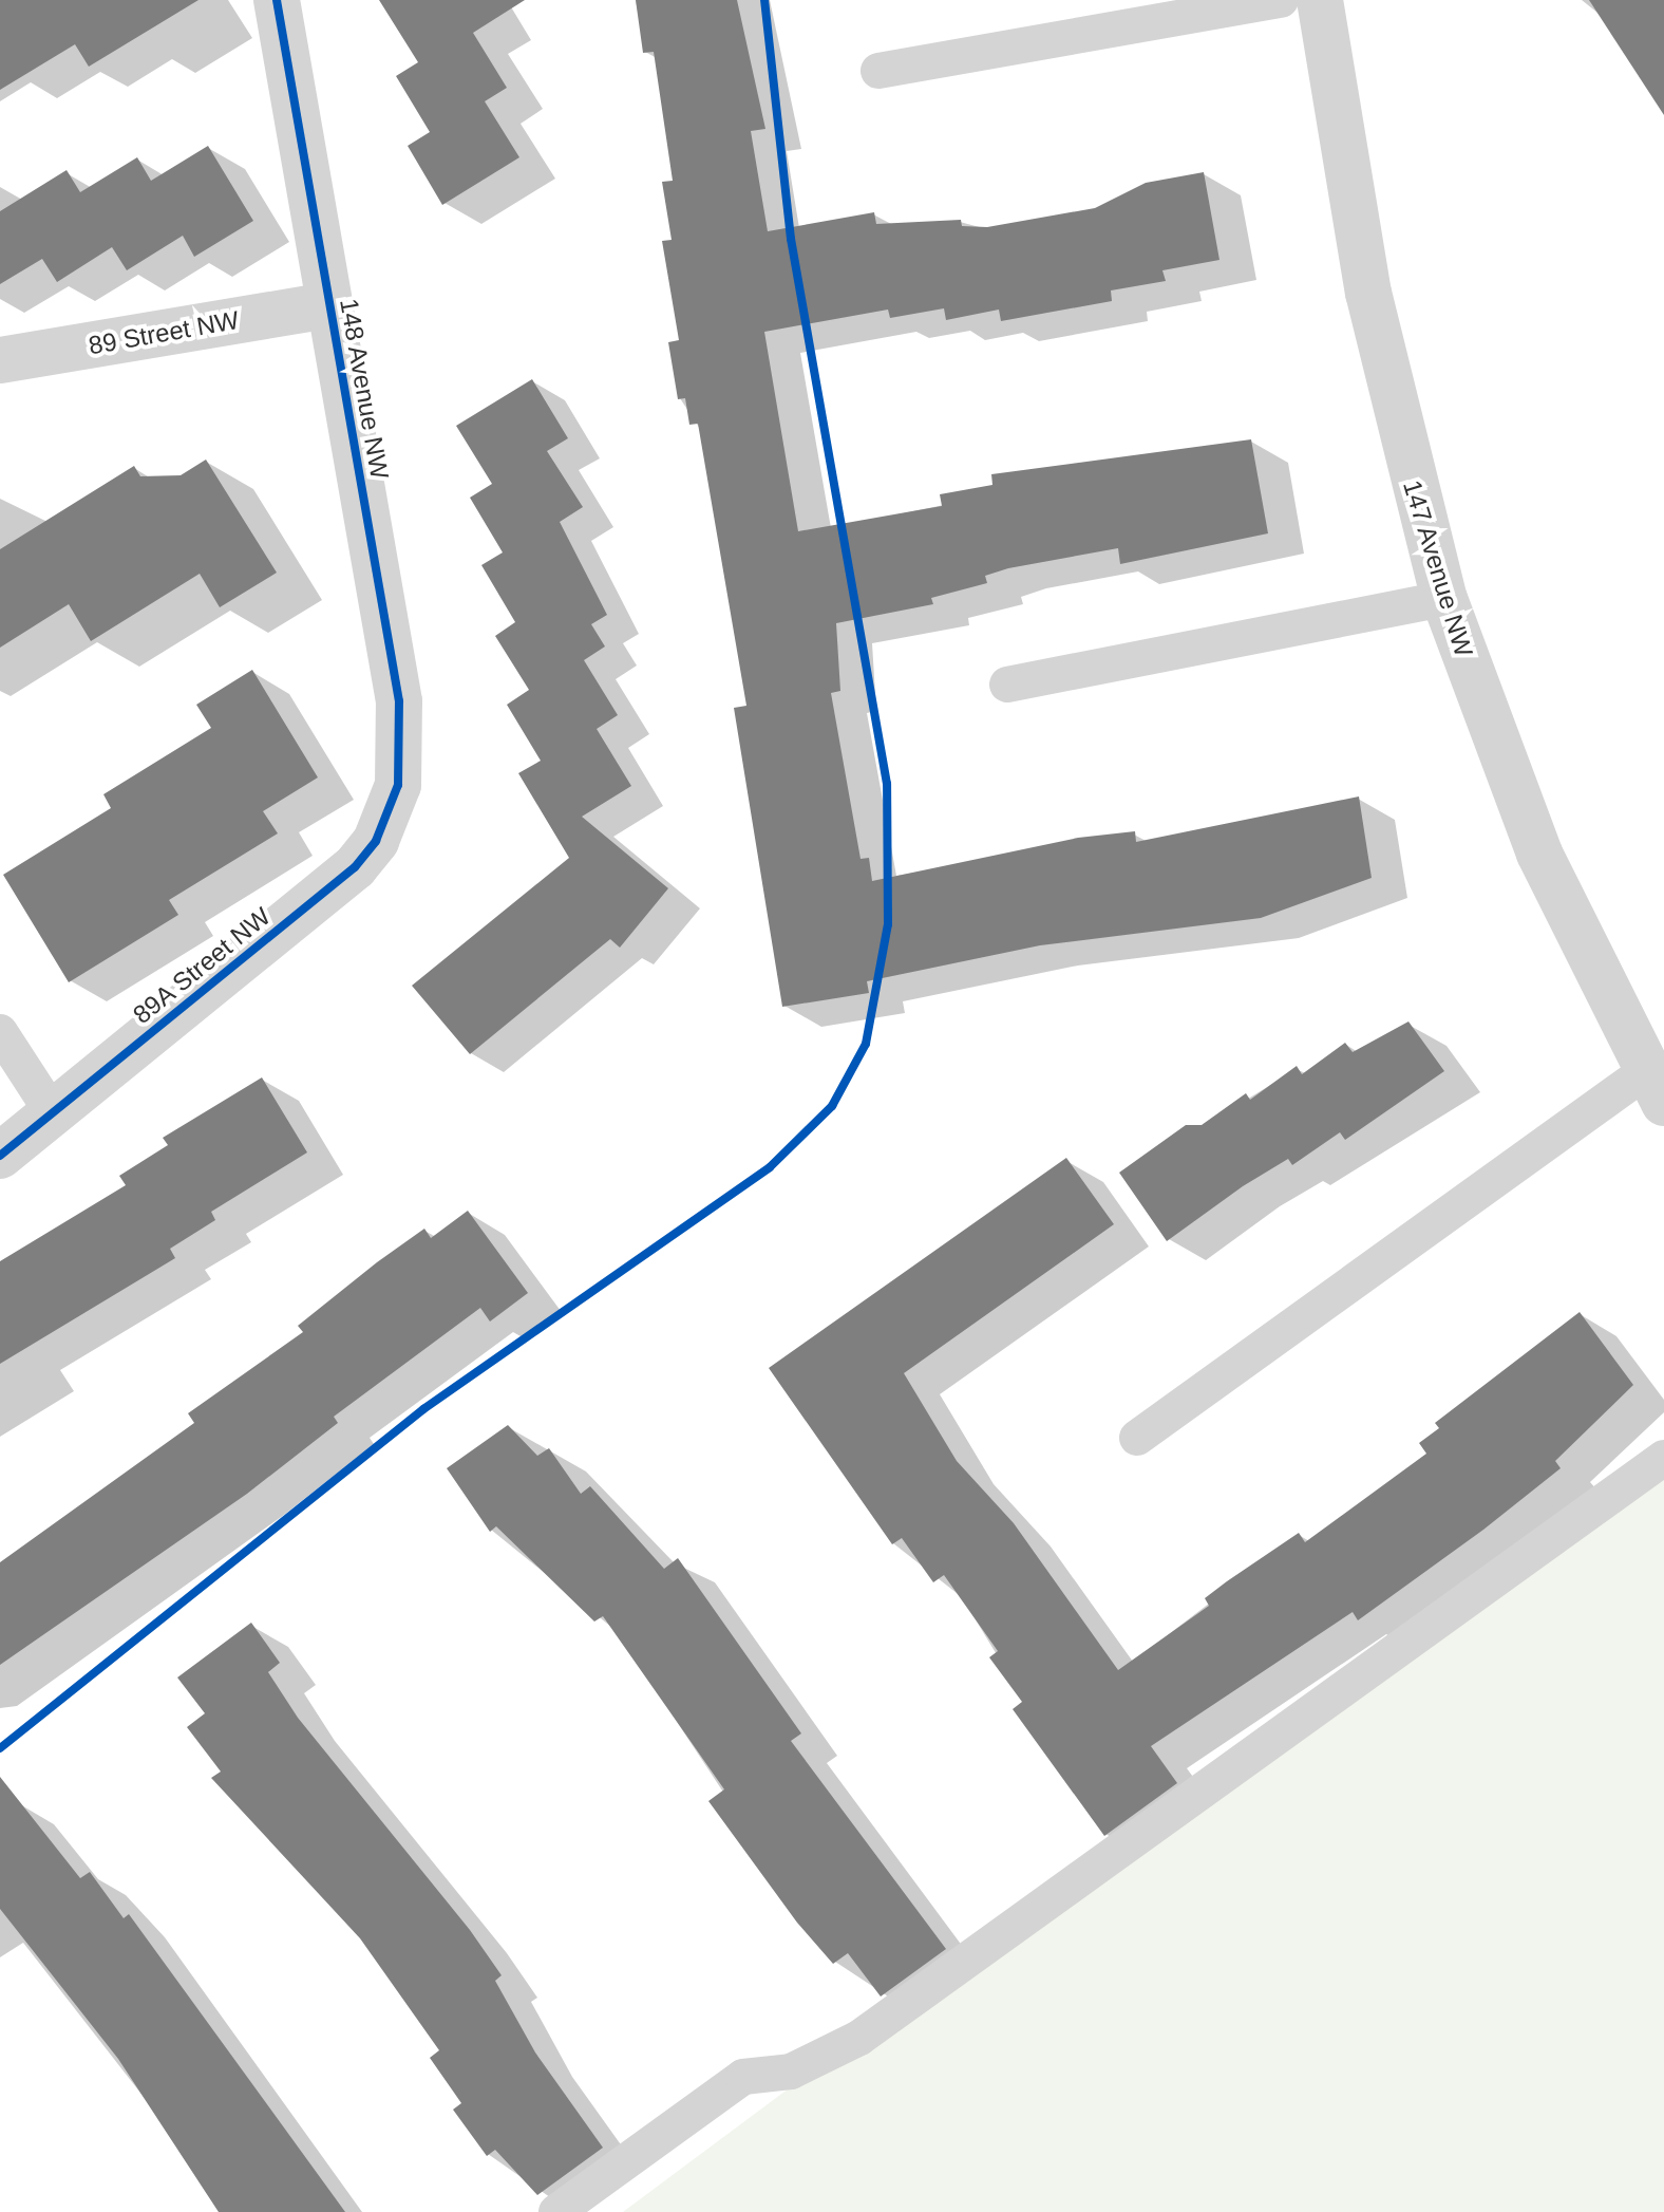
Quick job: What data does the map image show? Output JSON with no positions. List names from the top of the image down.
{
  "streets": {
    "street": [
      "89 Street NW",
      "148 Avenue NW",
      "147 Avenue NW",
      "89A Street NW"
    ]
  },
  "crossings": [
    ["89 Street NW", "148 Avenue NW"],
    ["148 Avenue NW", "89A Street NW"]
  ]
}
